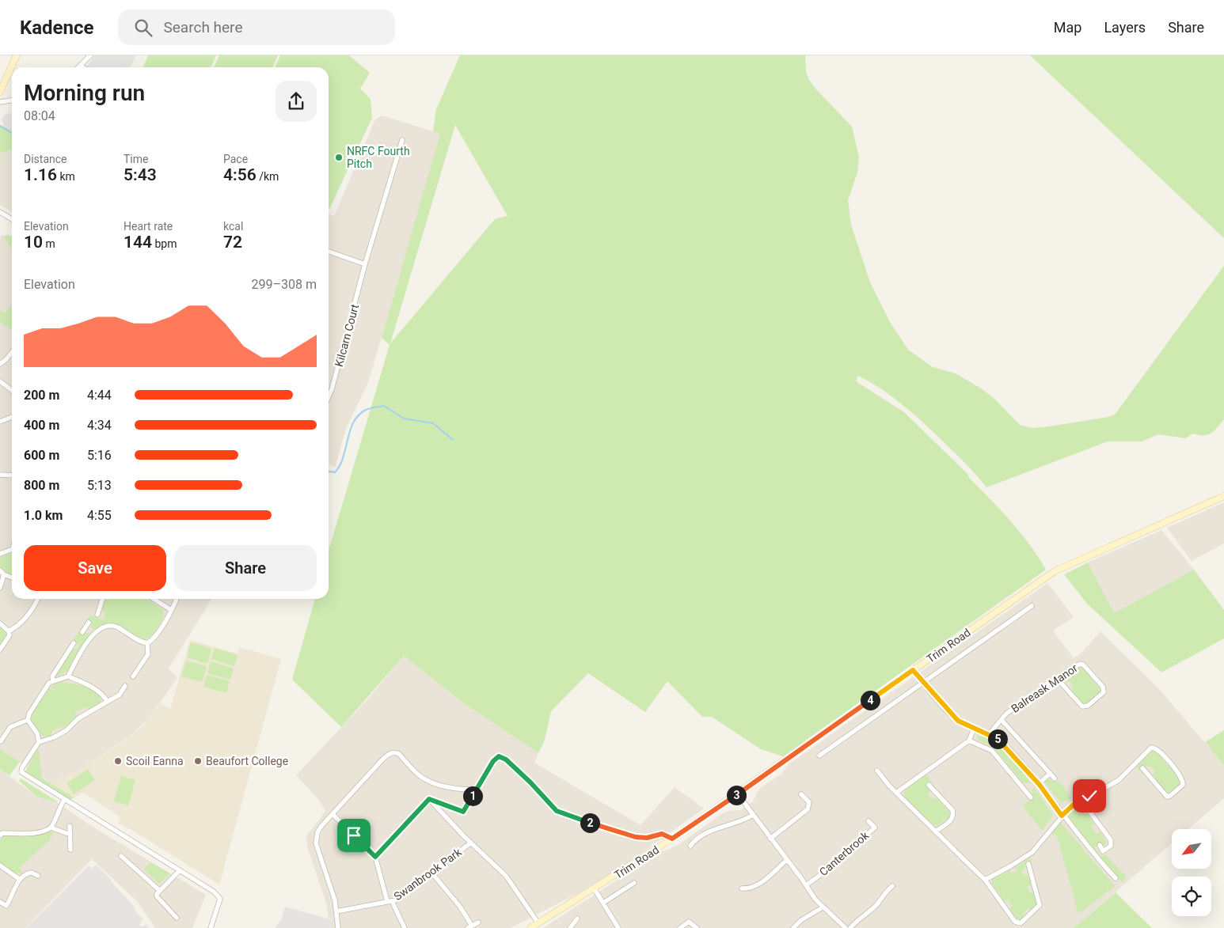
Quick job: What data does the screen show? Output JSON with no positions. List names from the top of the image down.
{
  "streets": {
    "main road": ["Trim Road"],
    "street": [
      "Kilcarn Court",
      "Balreask Manor",
      "Canterbrook",
      "Swanbrook Park"
    ]
  },
  "places": ["NRFC Fourth Pitch", "Scoil Eanna", "Beaufort College"],
  "north": "bottom left",
  "page": {
    "header": "Kadence",
    "search": "Search here",
    "nav": ["Map", "Layers", "Share"],
    "heading": ["Morning run", "08:04"],
    "stats": [
      ["Distance", "1.16 km"],
      ["Time", "5:43"],
      ["Pace", "4:56 /km"],
      ["Elevation", "10 m"],
      ["Heart rate", "144 bpm"],
      ["kcal", "72"]
    ],
    "chart": ["Elevation", "299–308 m"],
    "list": [
      {
        "name": "200 m",
        "note": "4:44"
      },
      {
        "name": "400 m",
        "note": "4:34"
      },
      {
        "name": "600 m",
        "note": "5:16"
      },
      {
        "name": "800 m",
        "note": "5:13"
      },
      {
        "name": "1.0 km",
        "note": "4:55"
      }
    ],
    "buttons": ["Save", "Share"],
    "pins": [
      "4",
      "5",
      "3",
      "1",
      "2"
    ]
  }
}
